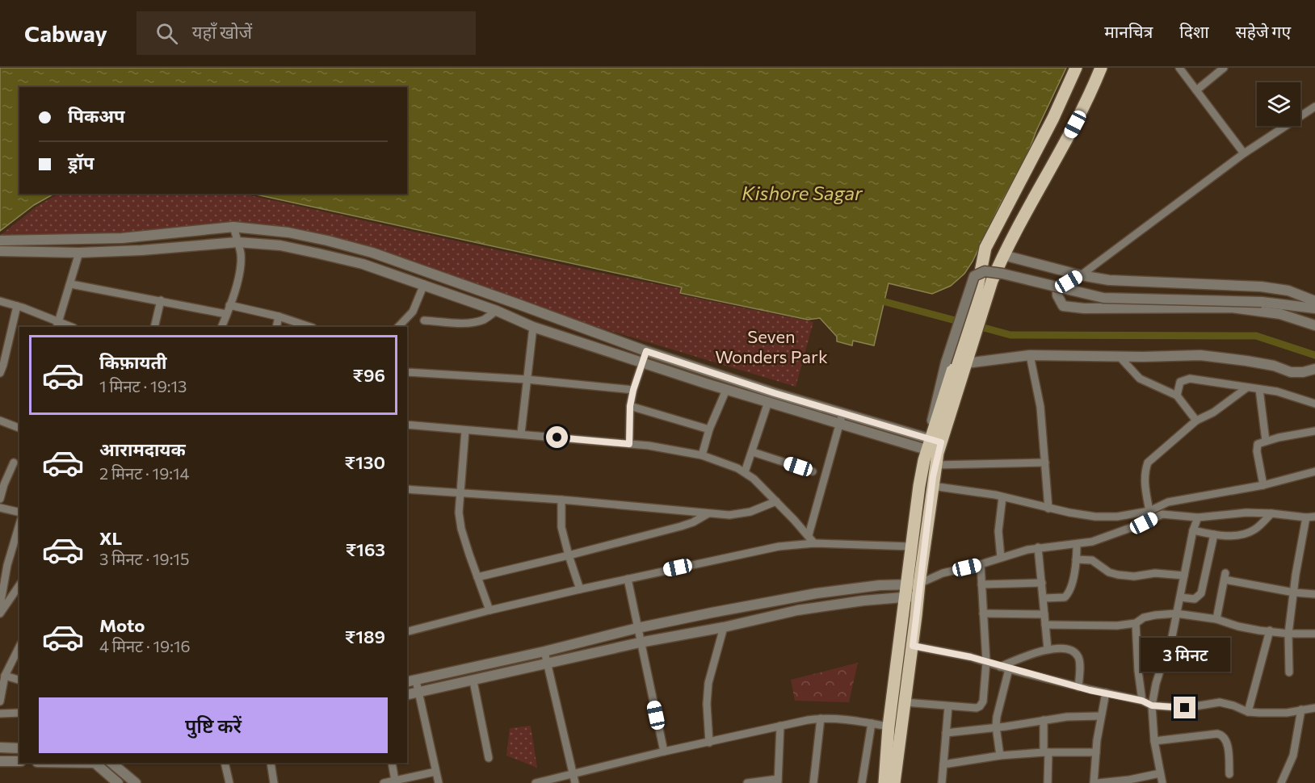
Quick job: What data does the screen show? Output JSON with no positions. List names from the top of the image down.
{
  "water": ["Kishore Sagar"],
  "parks": ["Seven Wonders Park"],
  "page": {
    "header": "Cabway",
    "search": "यहाँ खोजें",
    "nav": ["मानचित्र", "दिशा", "सहेजे गए"],
    "banner": ["पिकअप", "ड्रॉप"],
    "list": [
      {
        "name": "किफ़ायती",
        "note": "1 मिनट · 19:13",
        "value": "₹96"
      },
      {
        "name": "आरामदायक",
        "note": "2 मिनट · 19:14",
        "value": "₹130"
      },
      {
        "name": "XL",
        "note": "3 मिनट · 19:15",
        "value": "₹163"
      },
      {
        "name": "Moto",
        "note": "4 मिनट · 19:16",
        "value": "₹189"
      }
    ],
    "bubble": "3 मिनट",
    "buttons": "पुष्टि करें"
  }
}
